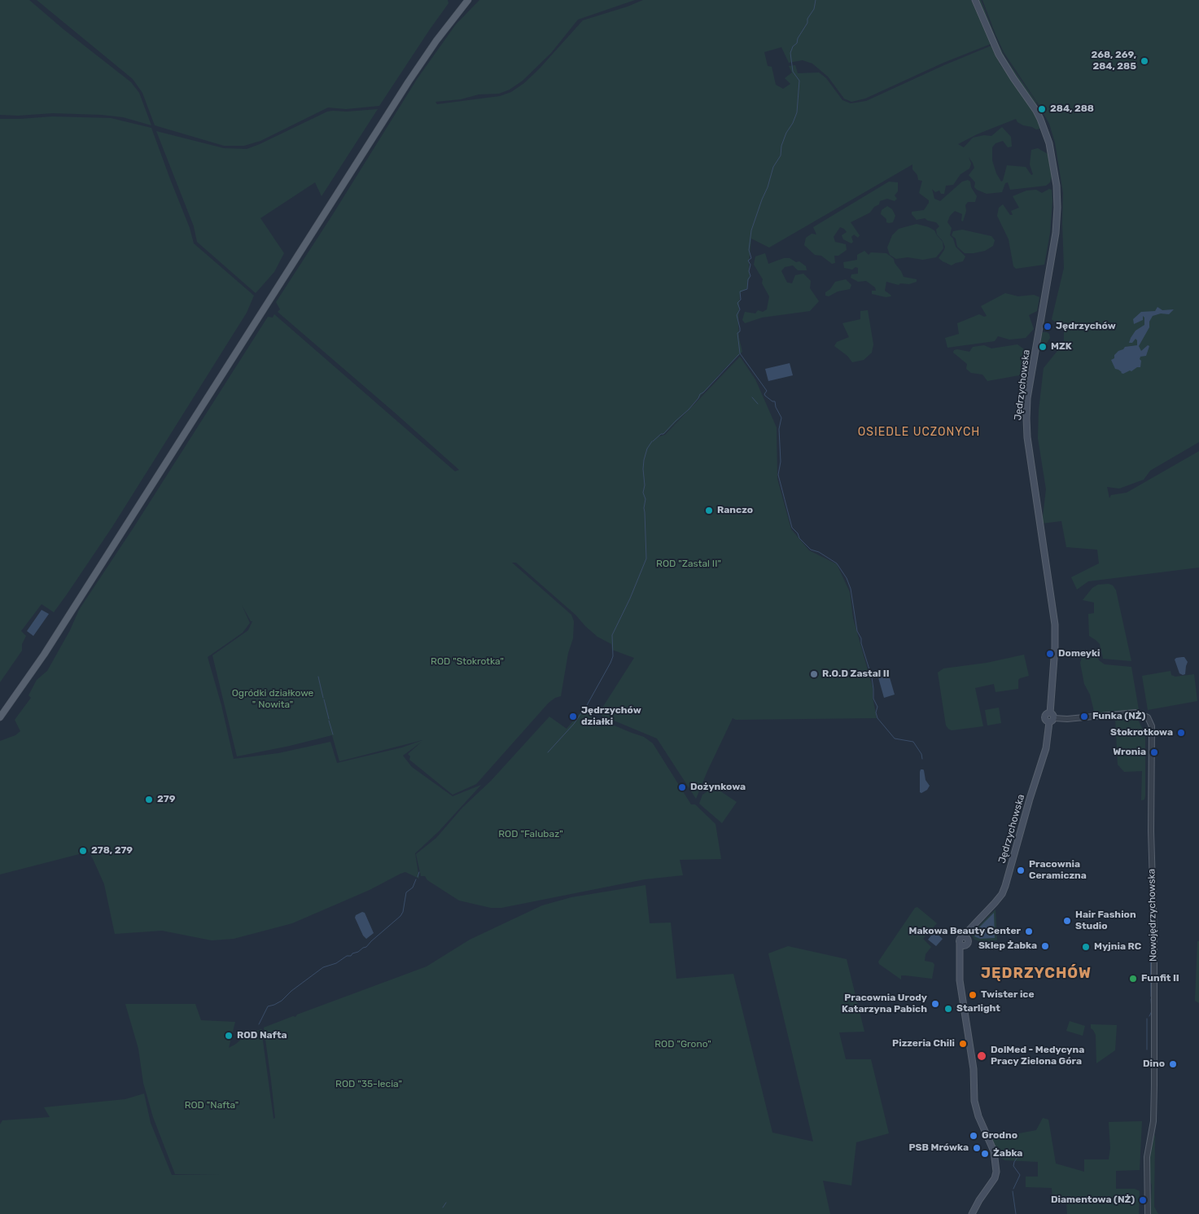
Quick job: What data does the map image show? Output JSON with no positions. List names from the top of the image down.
{
  "streets": {
    "main road": ["Jędrzychowska"],
    "street": ["Nowojędrzychowska"]
  },
  "crossings": [
    ["Jędrzychowska", "Nowojędrzychowska"]
  ],
  "districts": ["OSIEDLE UCZONYCH", "JĘDRZYCHÓW"],
  "parks": [
    "ROD \"Zastal II\"",
    "ROD \"Stokrotka\"",
    "Ogródki działkowe \" Nowita\"",
    "ROD \"Falubaz\"",
    "ROD \"Grono\"",
    "ROD \"35-lecia\"",
    "ROD \"Nafta\""
  ],
  "places": [
    "268, 269, 284, 285",
    "284, 288",
    "Jędrzychów",
    "MZK",
    "Ranczo",
    "Domeyki",
    "R.O.D Zastal II",
    "Jędrzychów działki",
    "Funka (NŻ)",
    "Stokrotkowa",
    "Wronia",
    "Dożynkowa",
    "279",
    "278, 279",
    "Pracownia Ceramiczna",
    "Hair Fashion Studio",
    "Makowa Beauty Center",
    "Sklep Żabka",
    "Myjnia RC",
    "Funfit II",
    "Twister ice",
    "Pracownia Urody Katarzyna Pabich",
    "Starlight",
    "ROD Nafta",
    "Pizzeria Chili",
    "DolMed - Medycyna Pracy Zielona Góra",
    "Dino",
    "Grodno",
    "PSB Mrówka",
    "Żabka",
    "Diamentowa (NŻ)"
  ]
}
